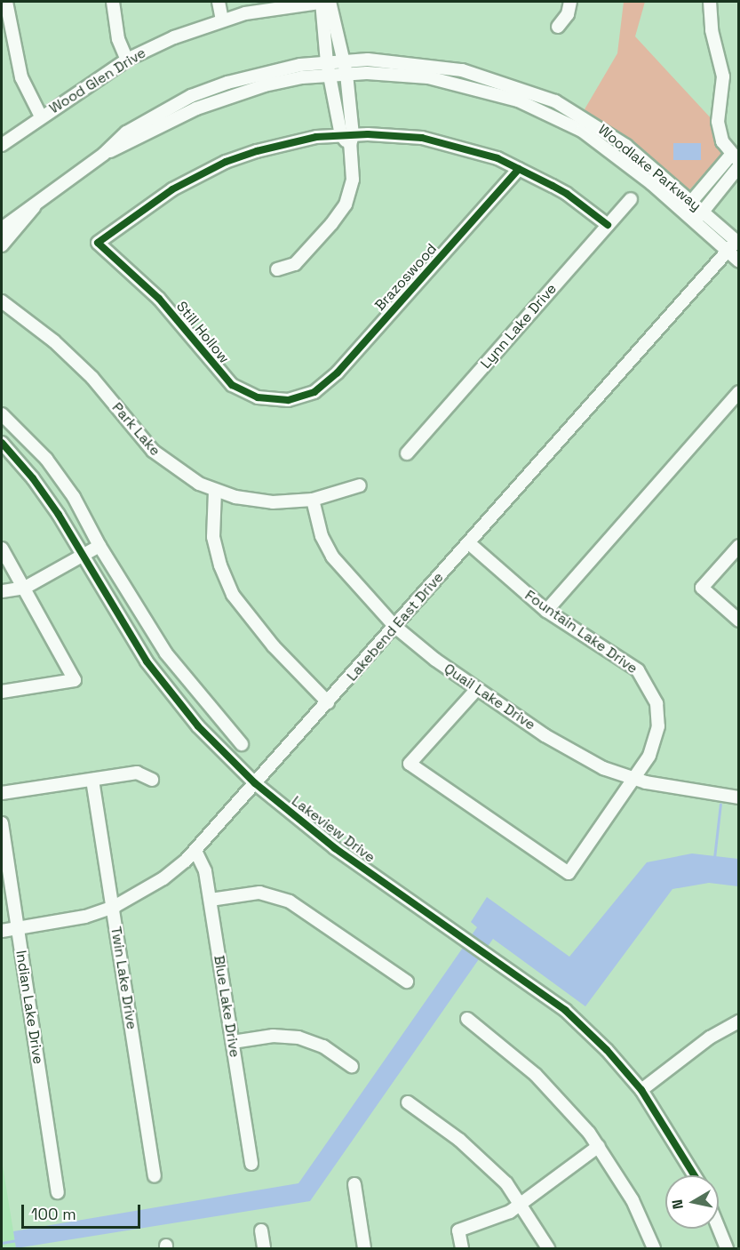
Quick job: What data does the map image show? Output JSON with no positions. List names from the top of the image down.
{
  "streets": {
    "street": [
      "Wood Glen Drive",
      "Woodlake Parkway",
      "Brazoswood",
      "Lynn Lake Drive",
      "Still Hollow",
      "Park Lake",
      "Lakebend East Drive",
      "Fountain Lake Drive",
      "Quail Lake Drive",
      "Lakeview Drive",
      "Twin Lake Drive",
      "Blue Lake Drive",
      "Indian Lake Drive"
    ]
  },
  "crossings": [
    ["Woodlake Parkway", "Lakebend East Drive"],
    ["Brazoswood", "Still Hollow"],
    ["Park Lake", "Quail Lake Drive"],
    ["Lakebend East Drive", "Fountain Lake Drive"],
    ["Lakebend East Drive", "Quail Lake Drive"],
    ["Lakebend East Drive", "Lakeview Drive"],
    ["Lakebend East Drive", "Twin Lake Drive"],
    ["Lakebend East Drive", "Blue Lake Drive"],
    ["Lakebend East Drive", "Indian Lake Drive"],
    ["Fountain Lake Drive", "Quail Lake Drive"]
  ],
  "scale_bar": "100 m",
  "north": "left"
}
